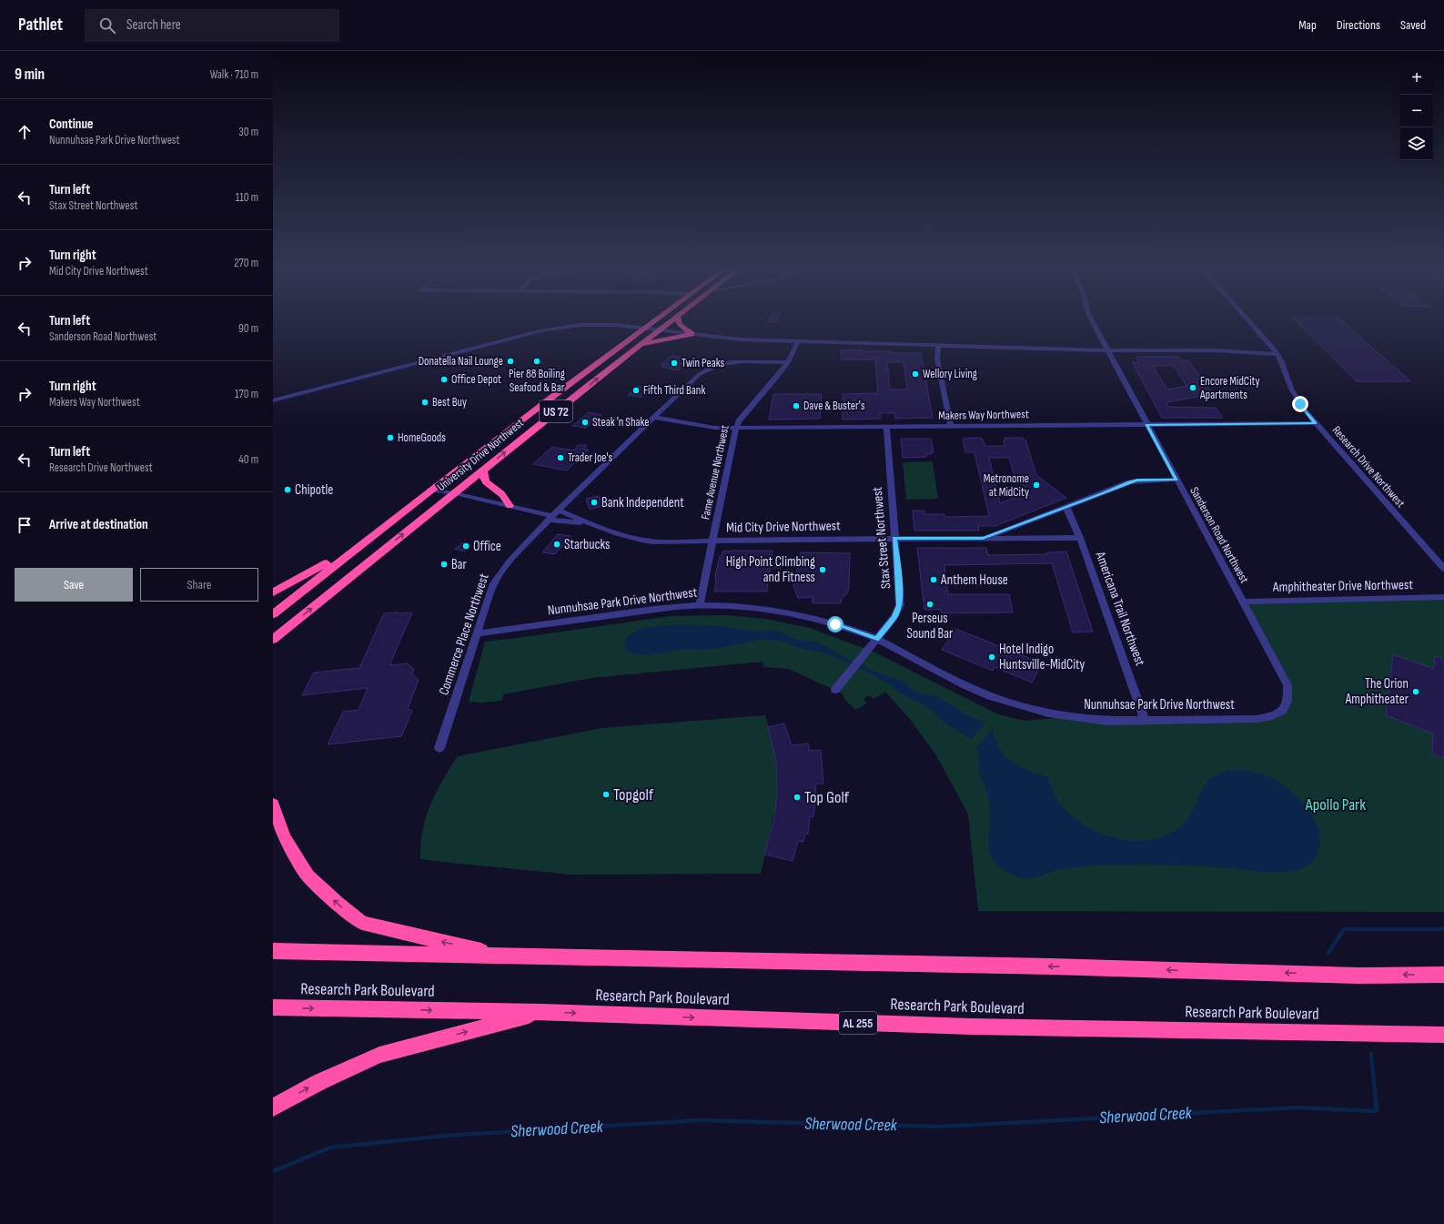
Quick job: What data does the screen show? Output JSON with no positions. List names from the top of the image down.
{
  "streets": {
    "highway": [
      "US 72",
      "University Drive Northwest",
      "Research Park Boulevard",
      "AL 255"
    ],
    "street": [
      "Makers Way Northwest",
      "Research Drive Northwest",
      "Fame Avenue Northwest",
      "Mid City Drive Northwest",
      "Sanderson Road Northwest",
      "Stax Street Northwest",
      "Amphitheater Drive Northwest",
      "Nunnuhsae Park Drive Northwest",
      "Americana Trail Northwest",
      "Commerce Place Northwest"
    ]
  },
  "crossings": [
    ["Makers Way Northwest", "Research Drive Northwest"],
    ["Makers Way Northwest", "Fame Avenue Northwest"],
    ["Makers Way Northwest", "Sanderson Road Northwest"],
    ["Makers Way Northwest", "Stax Street Northwest"],
    ["Makers Way Northwest", "Commerce Place Northwest"],
    ["University Drive Northwest", "Mid City Drive Northwest"],
    ["Fame Avenue Northwest", "Mid City Drive Northwest"],
    ["Fame Avenue Northwest", "Nunnuhsae Park Drive Northwest"],
    ["Fame Avenue Northwest", "Commerce Place Northwest"],
    ["Mid City Drive Northwest", "Sanderson Road Northwest"],
    ["Mid City Drive Northwest", "Stax Street Northwest"],
    ["Mid City Drive Northwest", "Americana Trail Northwest"],
    ["Mid City Drive Northwest", "Commerce Place Northwest"],
    ["Sanderson Road Northwest", "Amphitheater Drive Northwest"],
    ["Sanderson Road Northwest", "Nunnuhsae Park Drive Northwest"],
    ["Stax Street Northwest", "Nunnuhsae Park Drive Northwest"],
    ["Amphitheater Drive Northwest", "Nunnuhsae Park Drive Northwest"],
    ["Nunnuhsae Park Drive Northwest", "Americana Trail Northwest"],
    ["Nunnuhsae Park Drive Northwest", "Commerce Place Northwest"]
  ],
  "water": ["Sherwood Creek"],
  "parks": ["Apollo Park"],
  "places": [
    "Donatella Nail Lounge",
    "Pier 88 Boiling Seafood & Bar",
    "Twin Peaks",
    "Wellory Living",
    "Office Depot",
    "Encore MidCity Apartments",
    "Fifth Third Bank",
    "Best Buy",
    "Dave & Buster's",
    "Steak 'n Shake",
    "HomeGoods",
    "Trader Joe's",
    "Metronome at MidCity",
    "Chipotle",
    "Bank Independent",
    "Starbucks",
    "Office",
    "Bar",
    "High Point Climbing and Fitness",
    "Anthem House",
    "Perseus Sound Bar",
    "Hotel Indigo Huntsville-MidCity",
    "The Orion Amphitheater",
    "Topgolf",
    "Top Golf"
  ],
  "page": {
    "header": "Pathlet",
    "search": "Search here",
    "nav": ["Map", "Directions", "Saved"],
    "heading": ["9 min", "Walk · 710 m"],
    "map_buttons": ["+", "−"],
    "list": [
      ["Continue", "Nunnuhsae Park Drive Northwest", "30 m"],
      ["Turn left", "Stax Street Northwest", "110 m"],
      ["Turn right", "Mid City Drive Northwest", "270 m"],
      ["Turn left", "Sanderson Road Northwest", "90 m"],
      ["Turn right", "Makers Way Northwest", "170 m"],
      ["Turn left", "Research Drive Northwest", "40 m"],
      "Arrive at destination"
    ],
    "buttons": ["Save", "Share"]
  }
}
